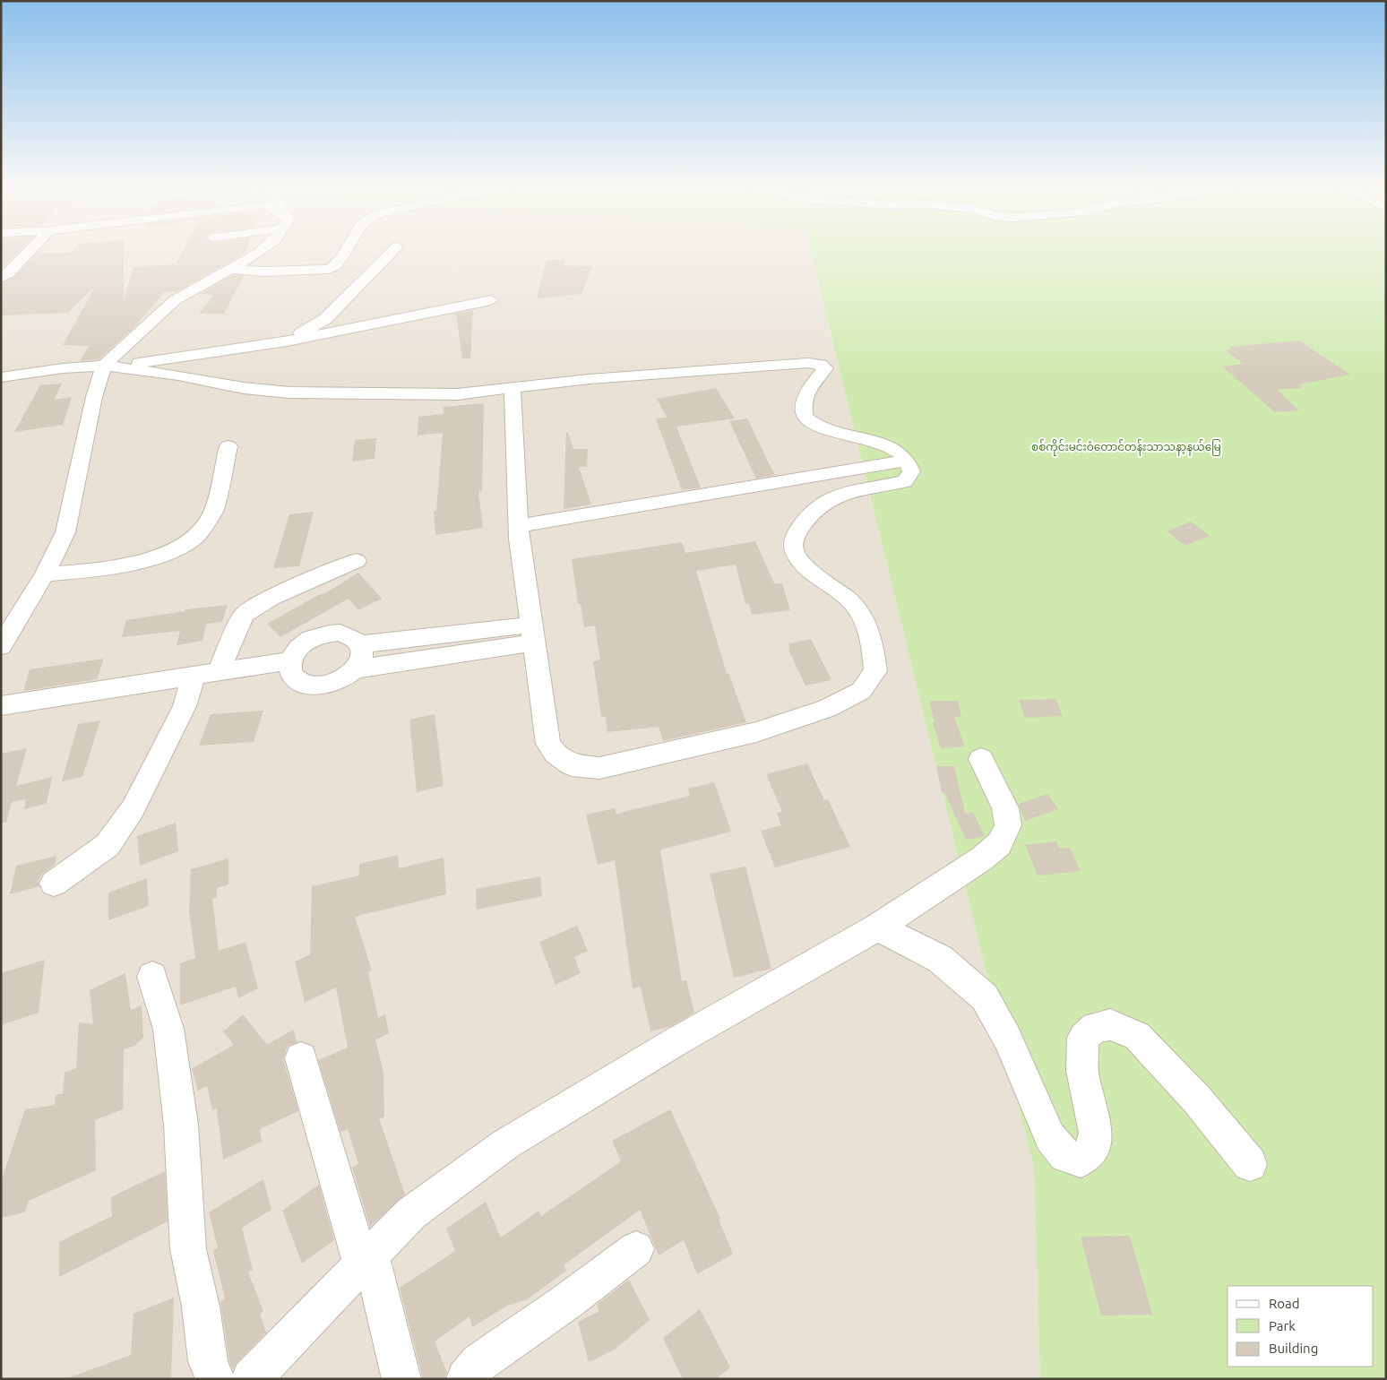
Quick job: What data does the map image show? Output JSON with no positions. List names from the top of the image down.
{
  "parks": ["စစ်ကိုင်းမင်းဝံတောင်တန်းသာသနာ့နယ်မြေ"],
  "legend": ["Road", "Park", "Building"]
}
